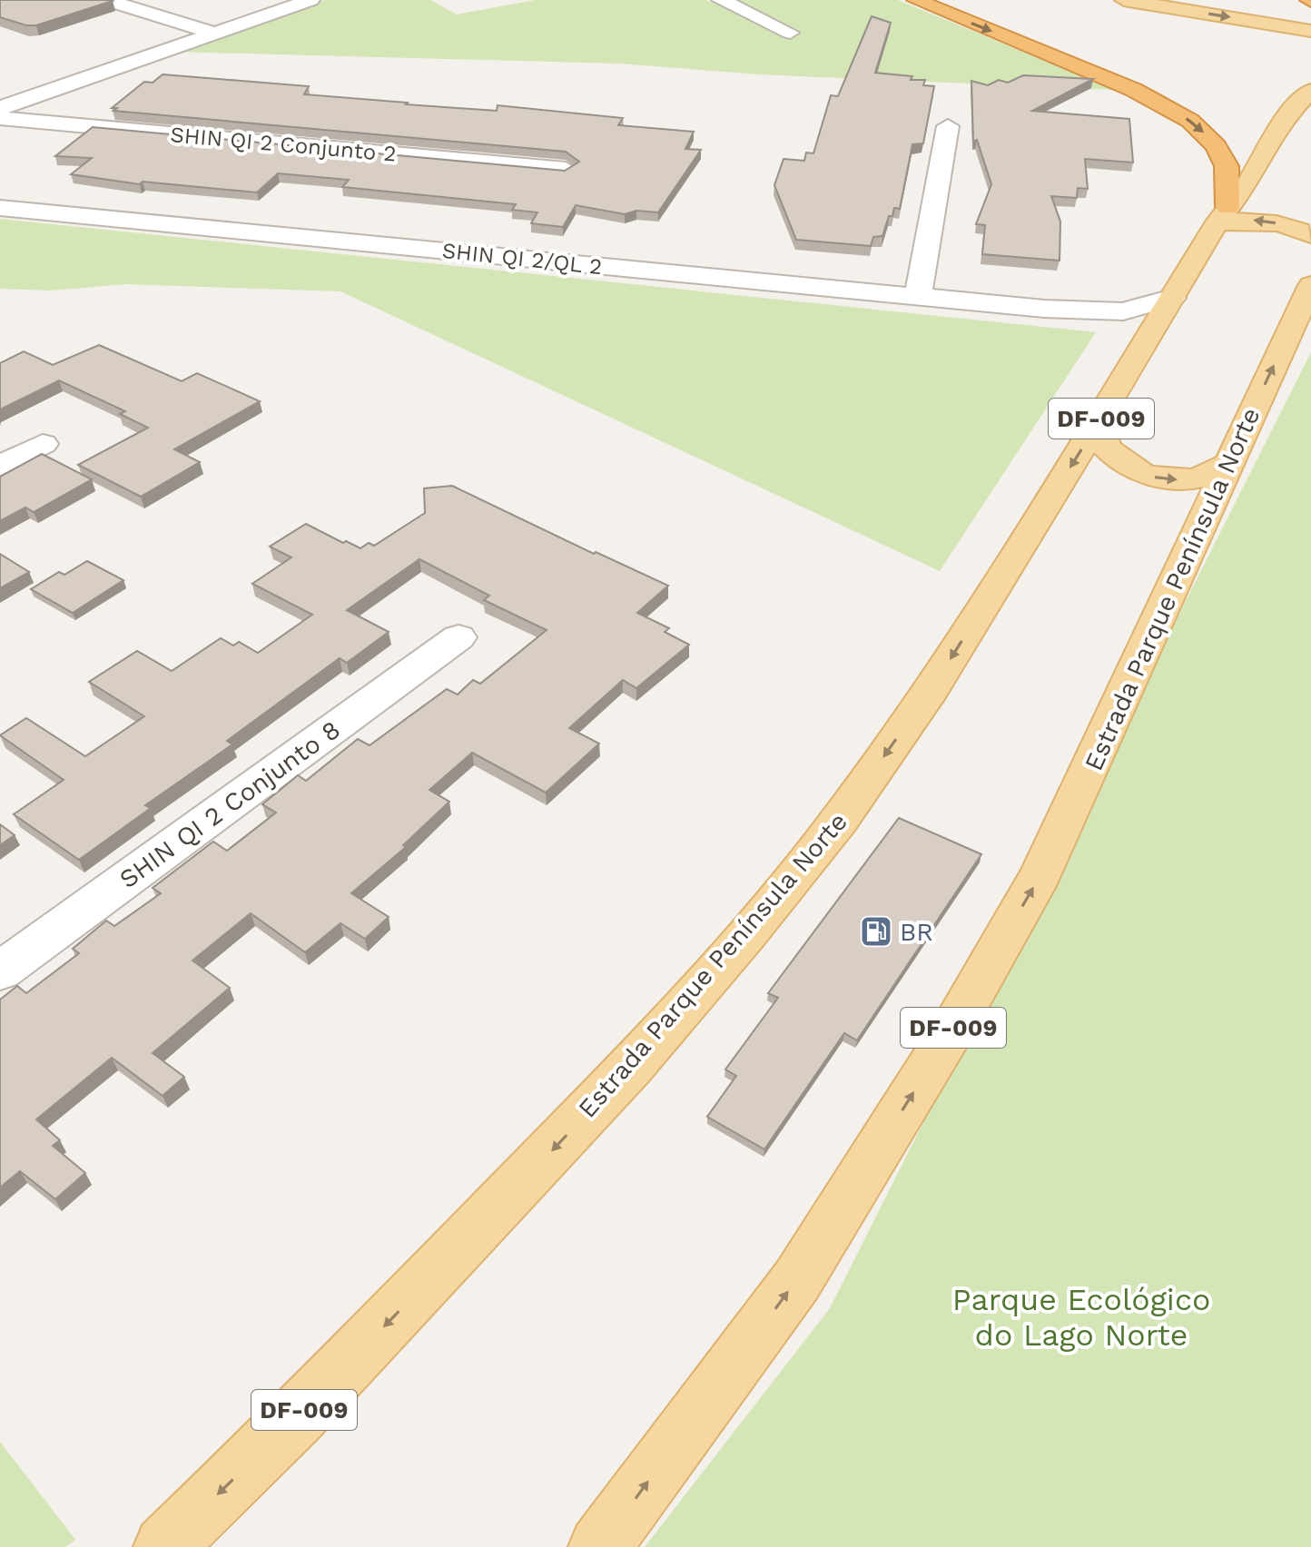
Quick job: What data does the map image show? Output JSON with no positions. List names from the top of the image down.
{
  "streets": {
    "main road": ["DF-009", "Estrada Parque Península Norte"],
    "street": ["SHIN QI 2 Conjunto 2", "SHIN QI 2/QL 2", "SHIN QI 2 Conjunto 8"]
  },
  "crossings": [
    ["SHIN QI 2/QL 2", "Estrada Parque Península Norte"]
  ],
  "parks": ["Parque Ecológico do Lago Norte"],
  "places": {
    "fuel station": ["BR"]
  }
}
